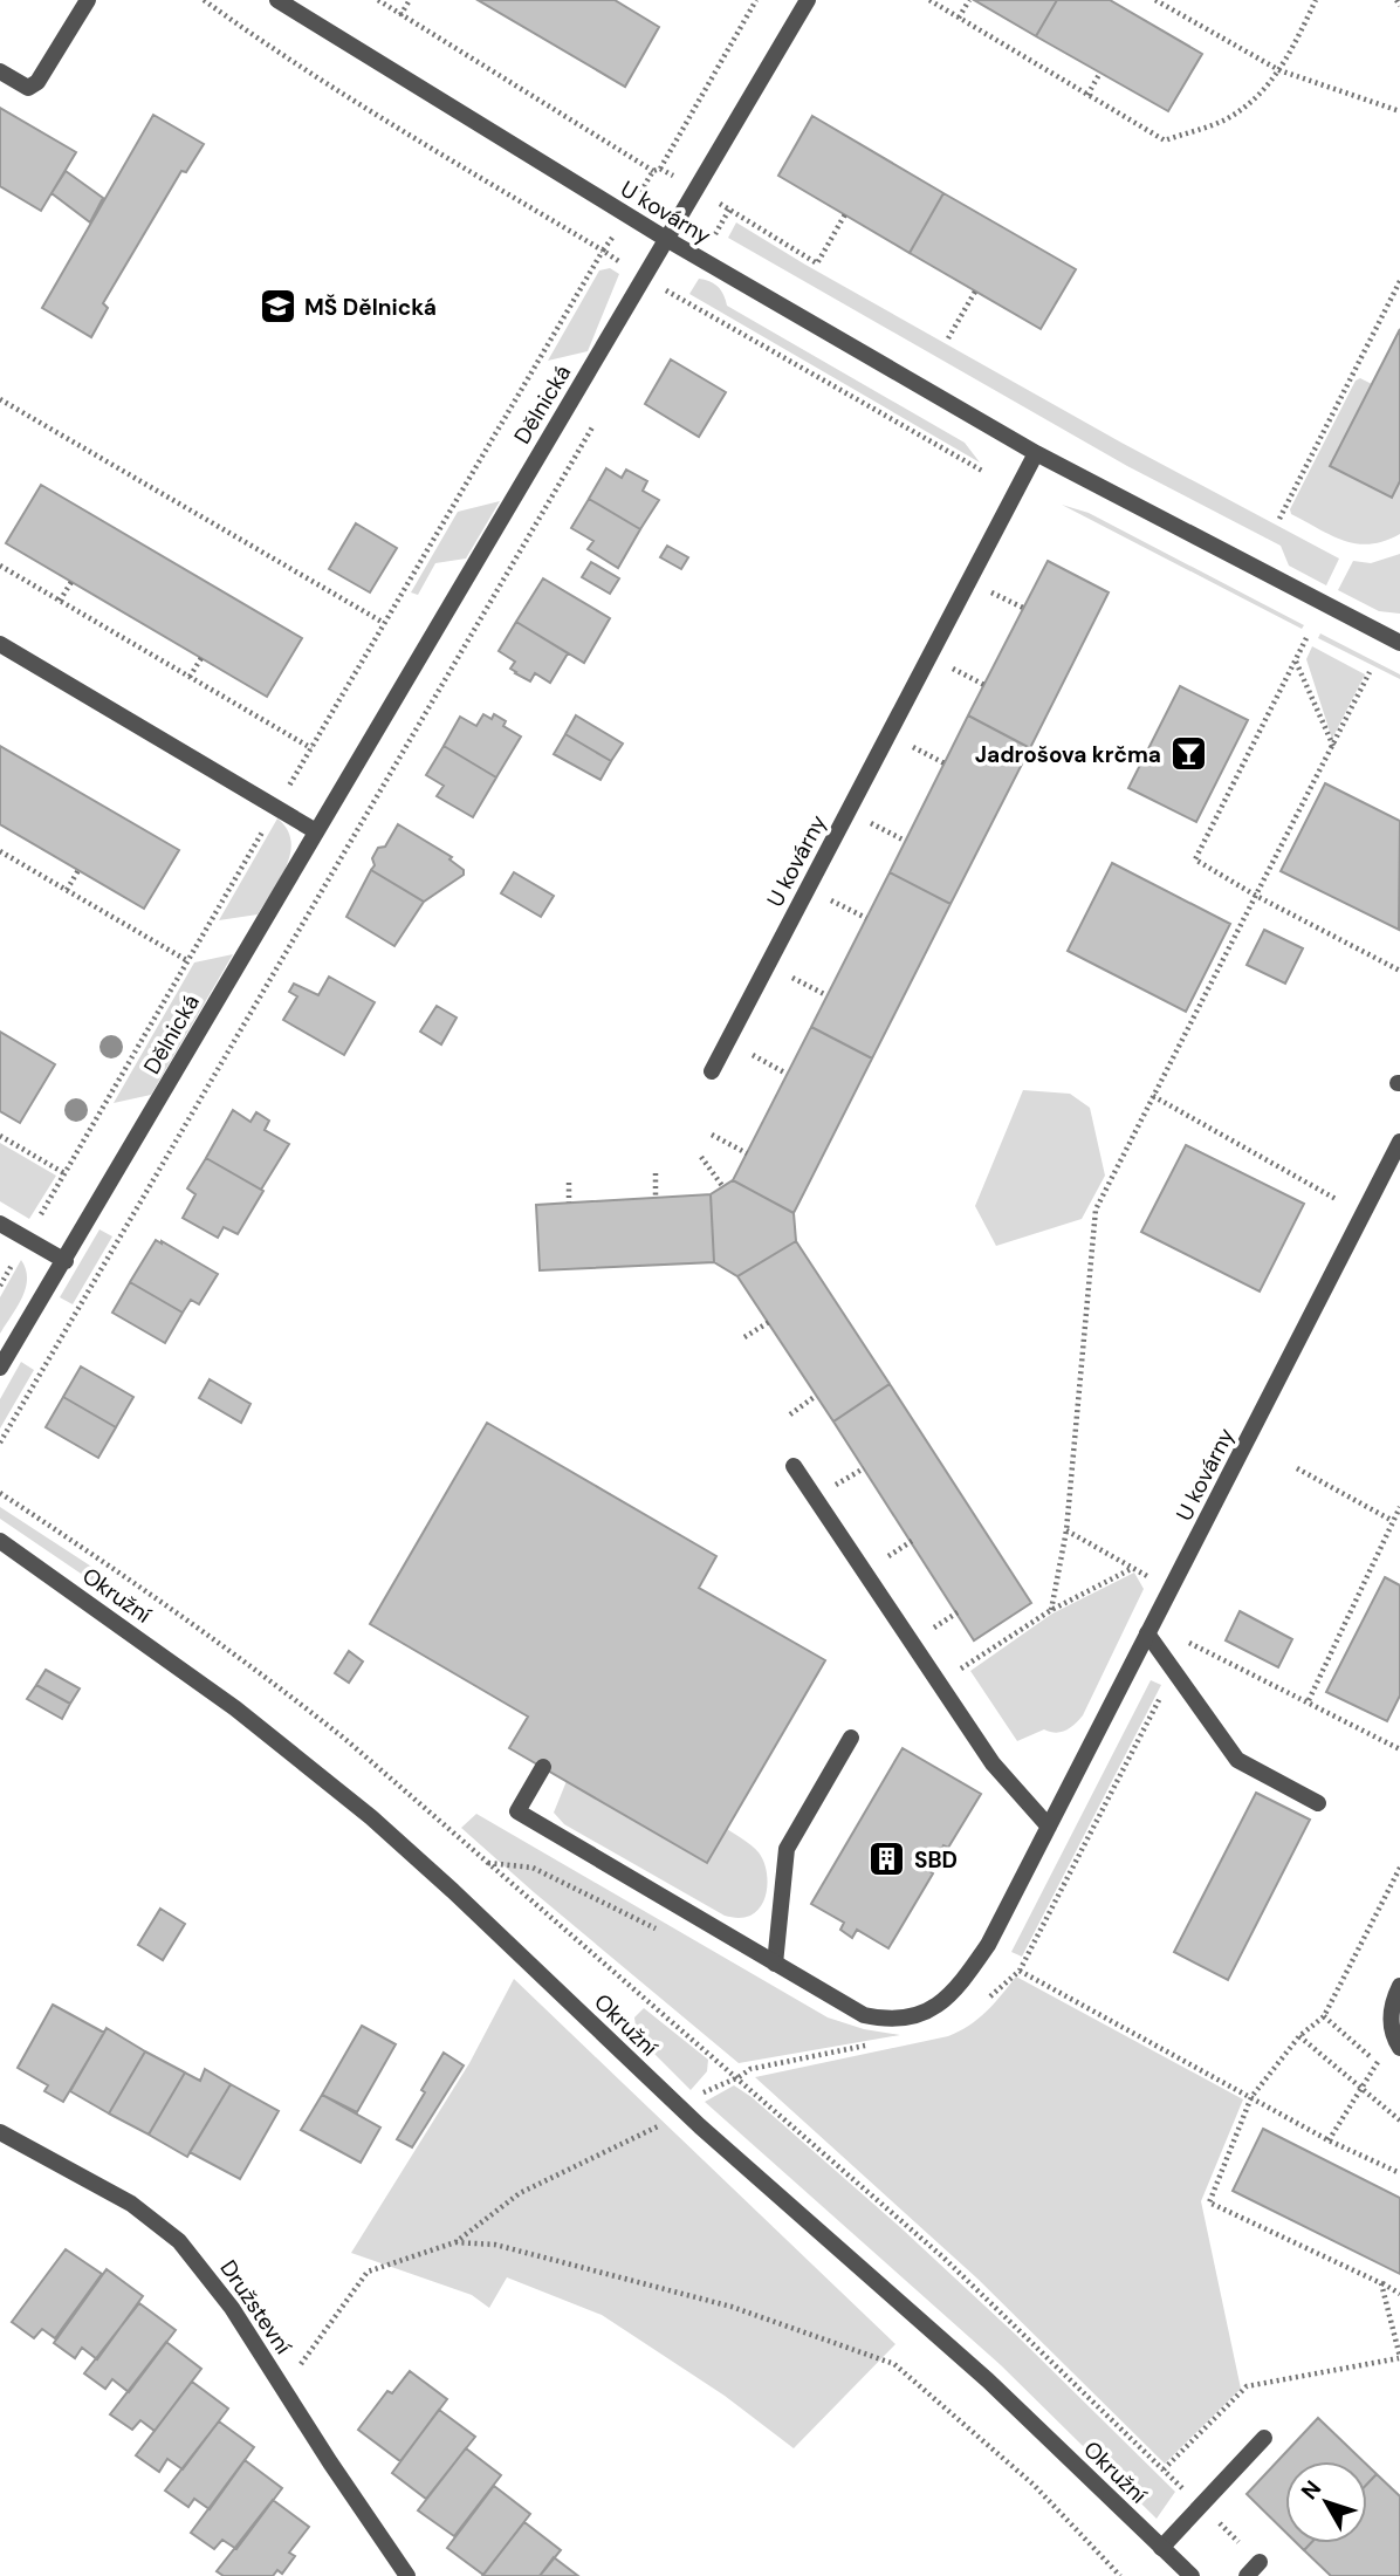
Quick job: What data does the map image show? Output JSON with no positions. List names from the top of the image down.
{
  "streets": {
    "street": [
      "U kovárny",
      "Dělnická",
      "Okružní",
      "Družstevní"
    ]
  },
  "crossings": [
    ["U kovárny", "Dělnická"]
  ],
  "places": {
    "school or university": ["MŠ Dělnická"],
    "bar": ["Jadrošova krčma"],
    "building": ["SBD"]
  },
  "north": "top left"
}
